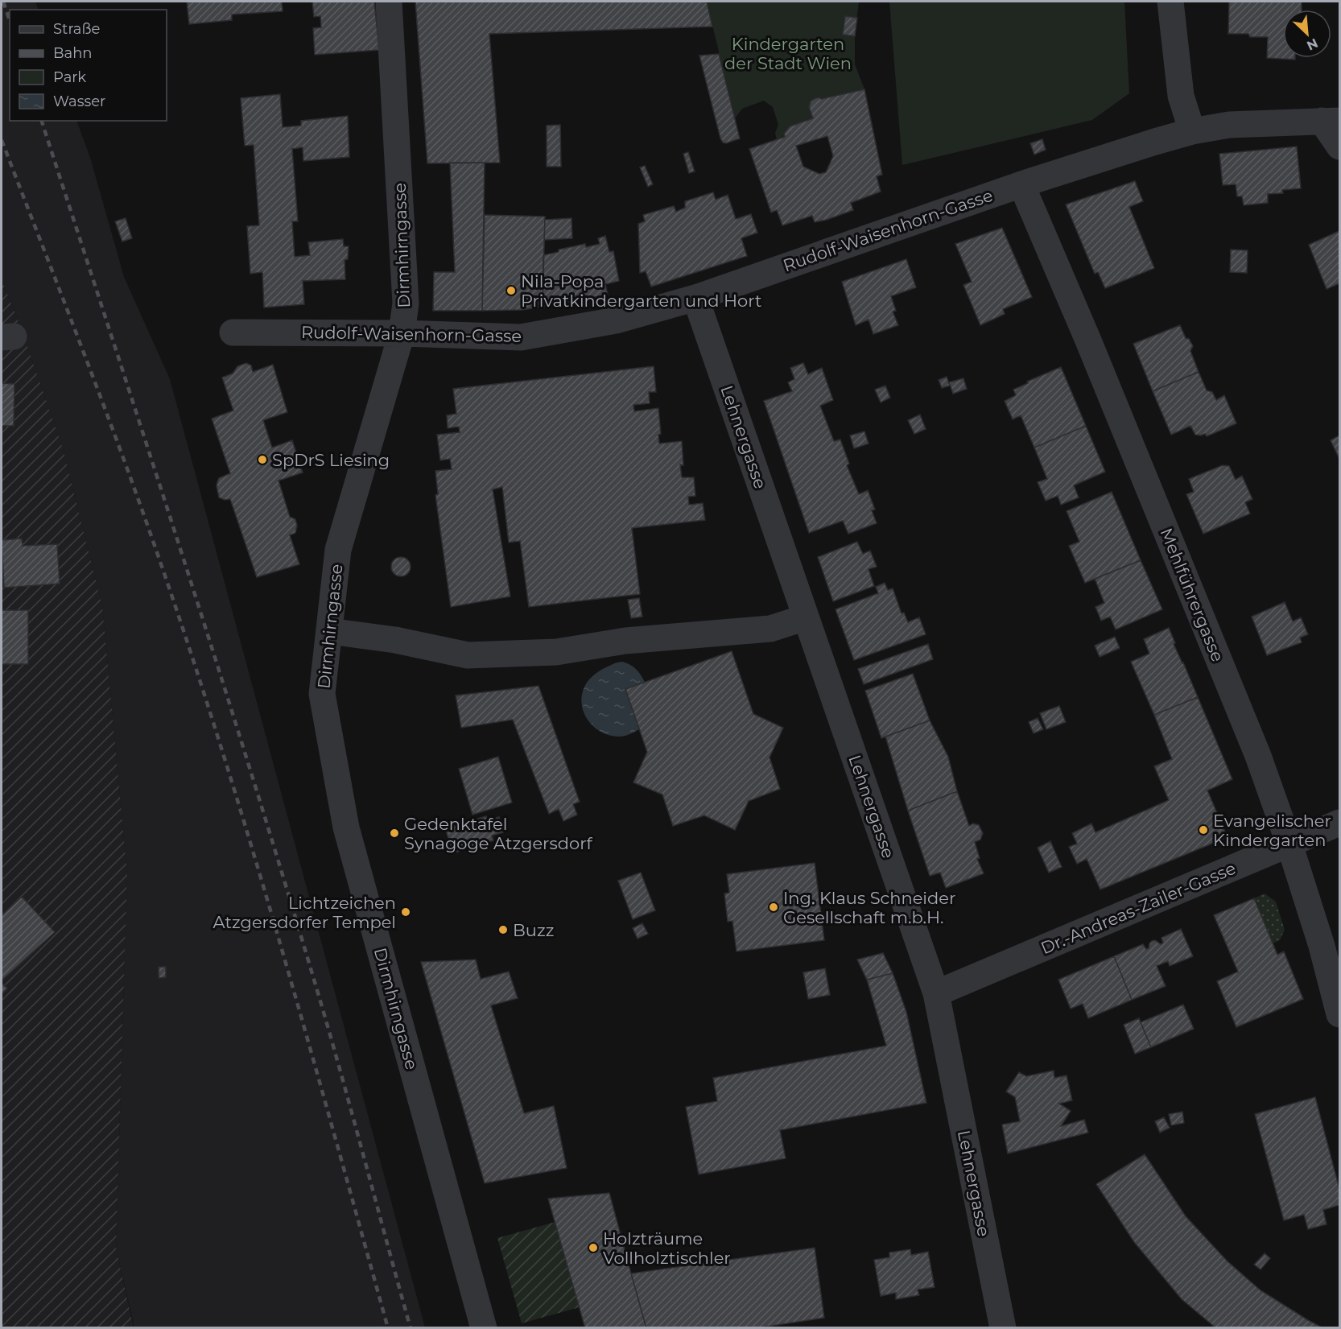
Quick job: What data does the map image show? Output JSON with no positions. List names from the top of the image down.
{
  "streets": {
    "street": [
      "Rudolf-Waisenhorn-Gasse",
      "Dirmhirngasse",
      "Lehnergasse",
      "Mehlführergasse",
      "Dr.-Andreas-Zailer-Gasse"
    ]
  },
  "crossings": [
    ["Rudolf-Waisenhorn-Gasse", "Dirmhirngasse"],
    ["Rudolf-Waisenhorn-Gasse", "Lehnergasse"],
    ["Rudolf-Waisenhorn-Gasse", "Mehlführergasse"],
    ["Lehnergasse", "Dr.-Andreas-Zailer-Gasse"],
    ["Mehlführergasse", "Dr.-Andreas-Zailer-Gasse"]
  ],
  "parks": ["Kindergarten der Stadt Wien"],
  "places": [
    "Nila-Popa Privatkindergarten und Hort",
    "SpDrS Liesing",
    "Evangelischer Kindergarten",
    "Gedenktafel Synagoge Atzgersdorf",
    "Ing. Klaus Schneider Gesellschaft m.b.H.",
    "Lichtzeichen Atzgersdorfer Tempel",
    "Buzz",
    "Holzträume Vollholztischler"
  ],
  "legend": [
    "Straße",
    "Bahn",
    "Park",
    "Wasser"
  ],
  "north": "bottom right"
}
